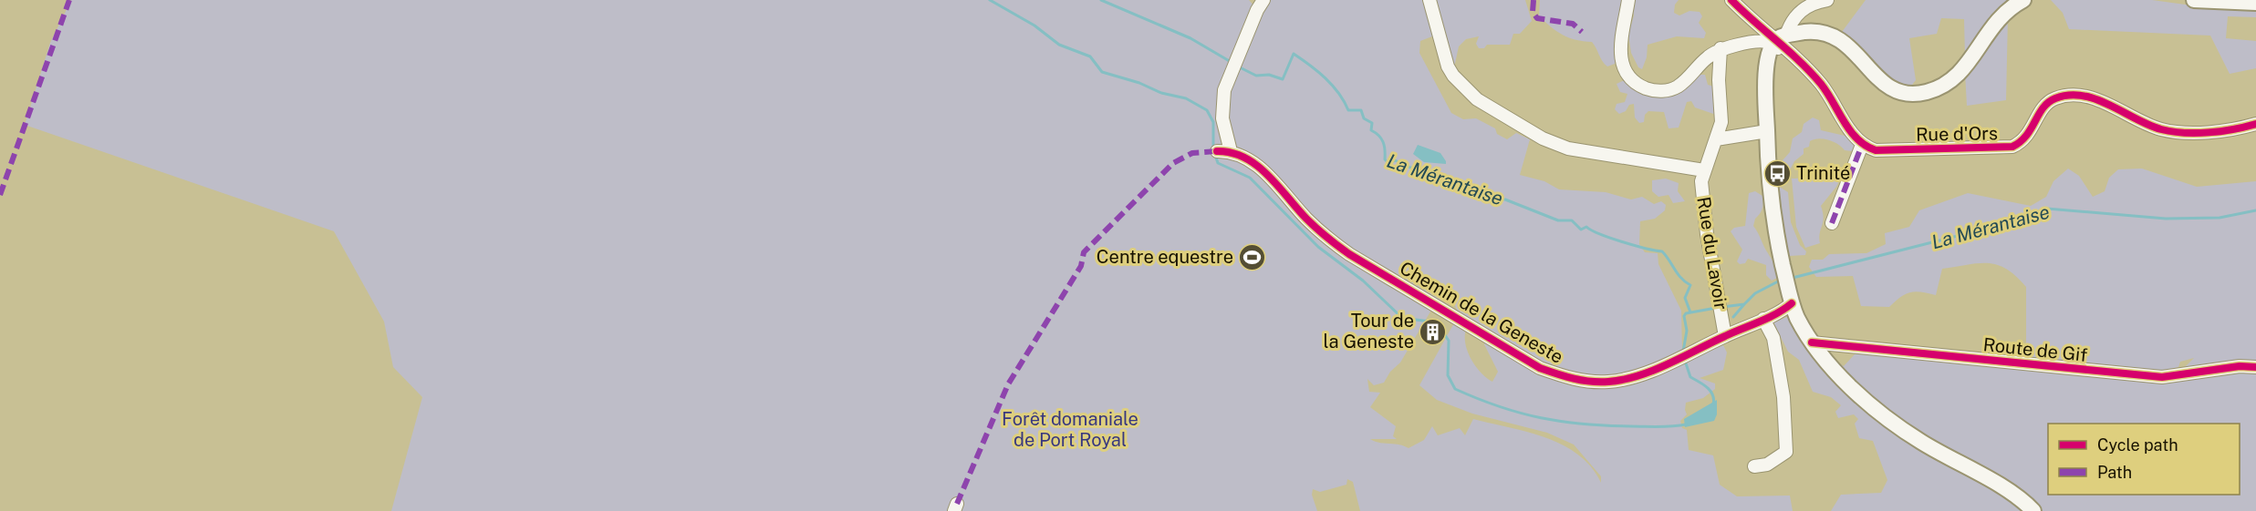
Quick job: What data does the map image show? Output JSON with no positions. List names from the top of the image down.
{
  "streets": {
    "street": [
      "Rue d'Ors",
      "Rue du Lavoir",
      "Chemin de la Geneste",
      "Route de Gif"
    ]
  },
  "crossings": [
    ["Rue du Lavoir", "Chemin de la Geneste"]
  ],
  "water": ["La Mérantaise"],
  "parks": ["Forêt domaniale de Port Royal"],
  "places": {
    "bus stop": ["Trinité"],
    "sports": ["Centre equestre"],
    "building": ["Tour de la Geneste"]
  },
  "legend": ["Cycle path", "Path"]
}
